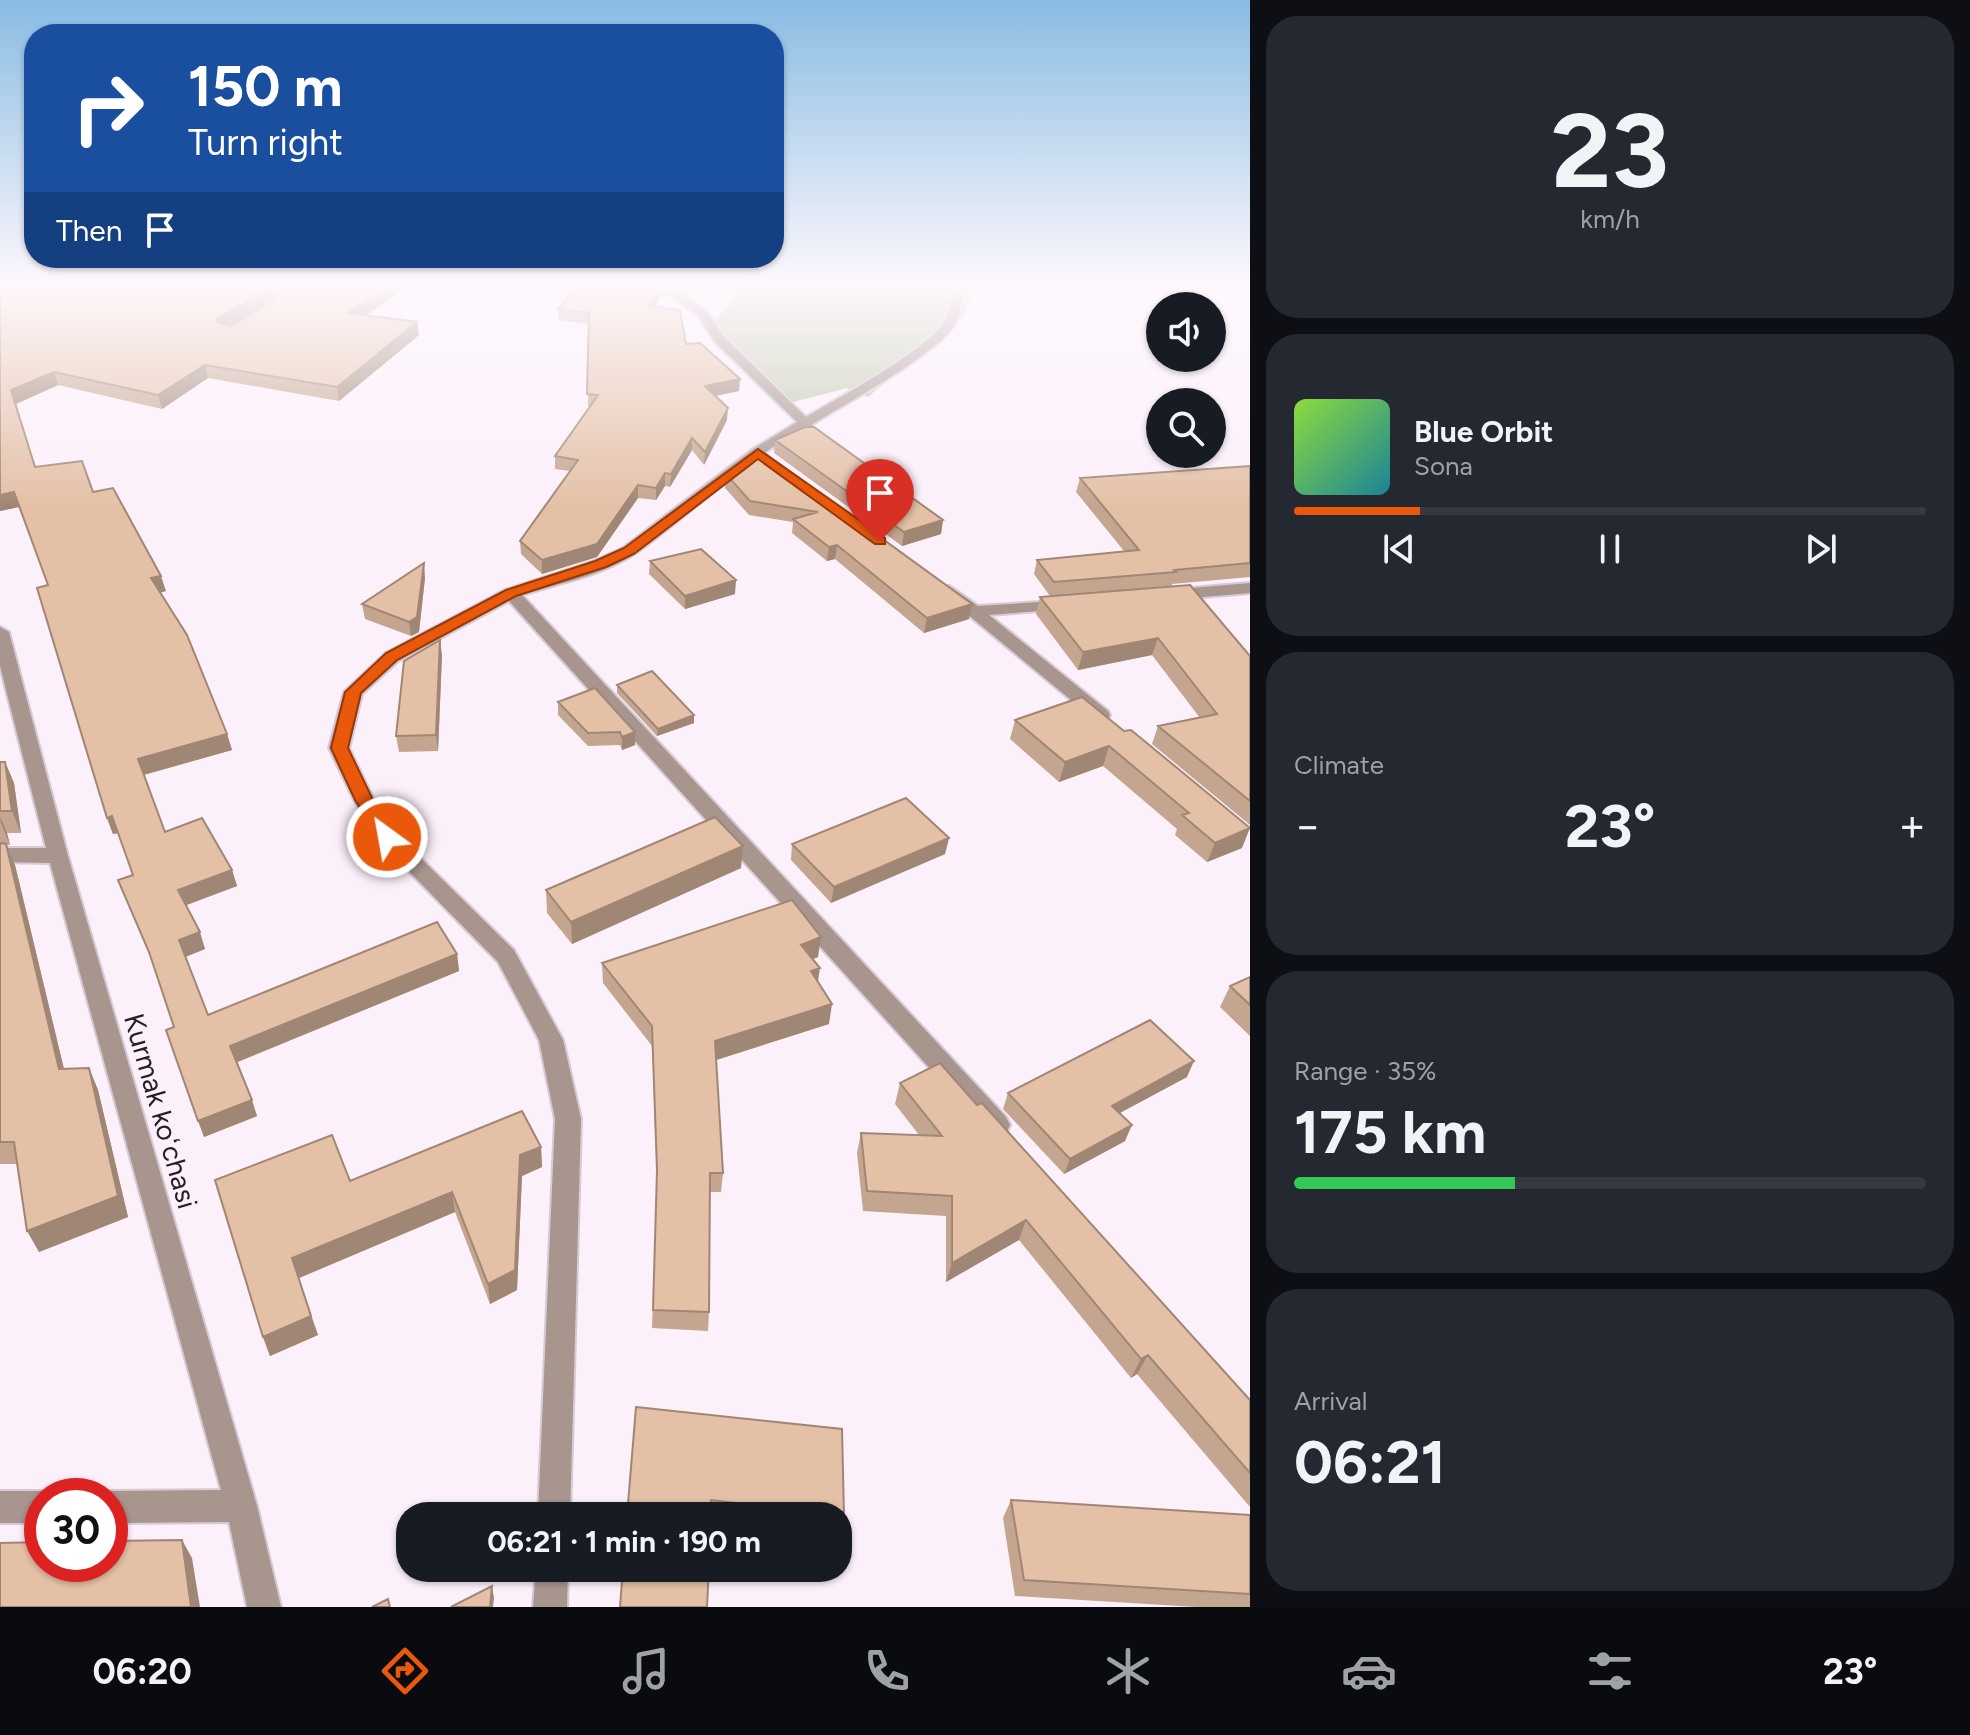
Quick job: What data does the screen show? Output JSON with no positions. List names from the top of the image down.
{
  "streets": {
    "street": ["Kurmak koʻchasi"]
  },
  "page": {
    "tile": [
      ["23", "km/h"],
      "Climate",
      ["Range · 35%", "175 km"],
      ["Arrival", "06:21"]
    ],
    "turn": ["150 m", "Turn right"],
    "then": "Then",
    "song": ["Blue Orbit", "Sona"],
    "heat": ["−", "23°", "+"],
    "limit": "30",
    "trip": "06:21 · 1 min · 190 m",
    "tabs": ["06:20", "23°"]
  }
}
